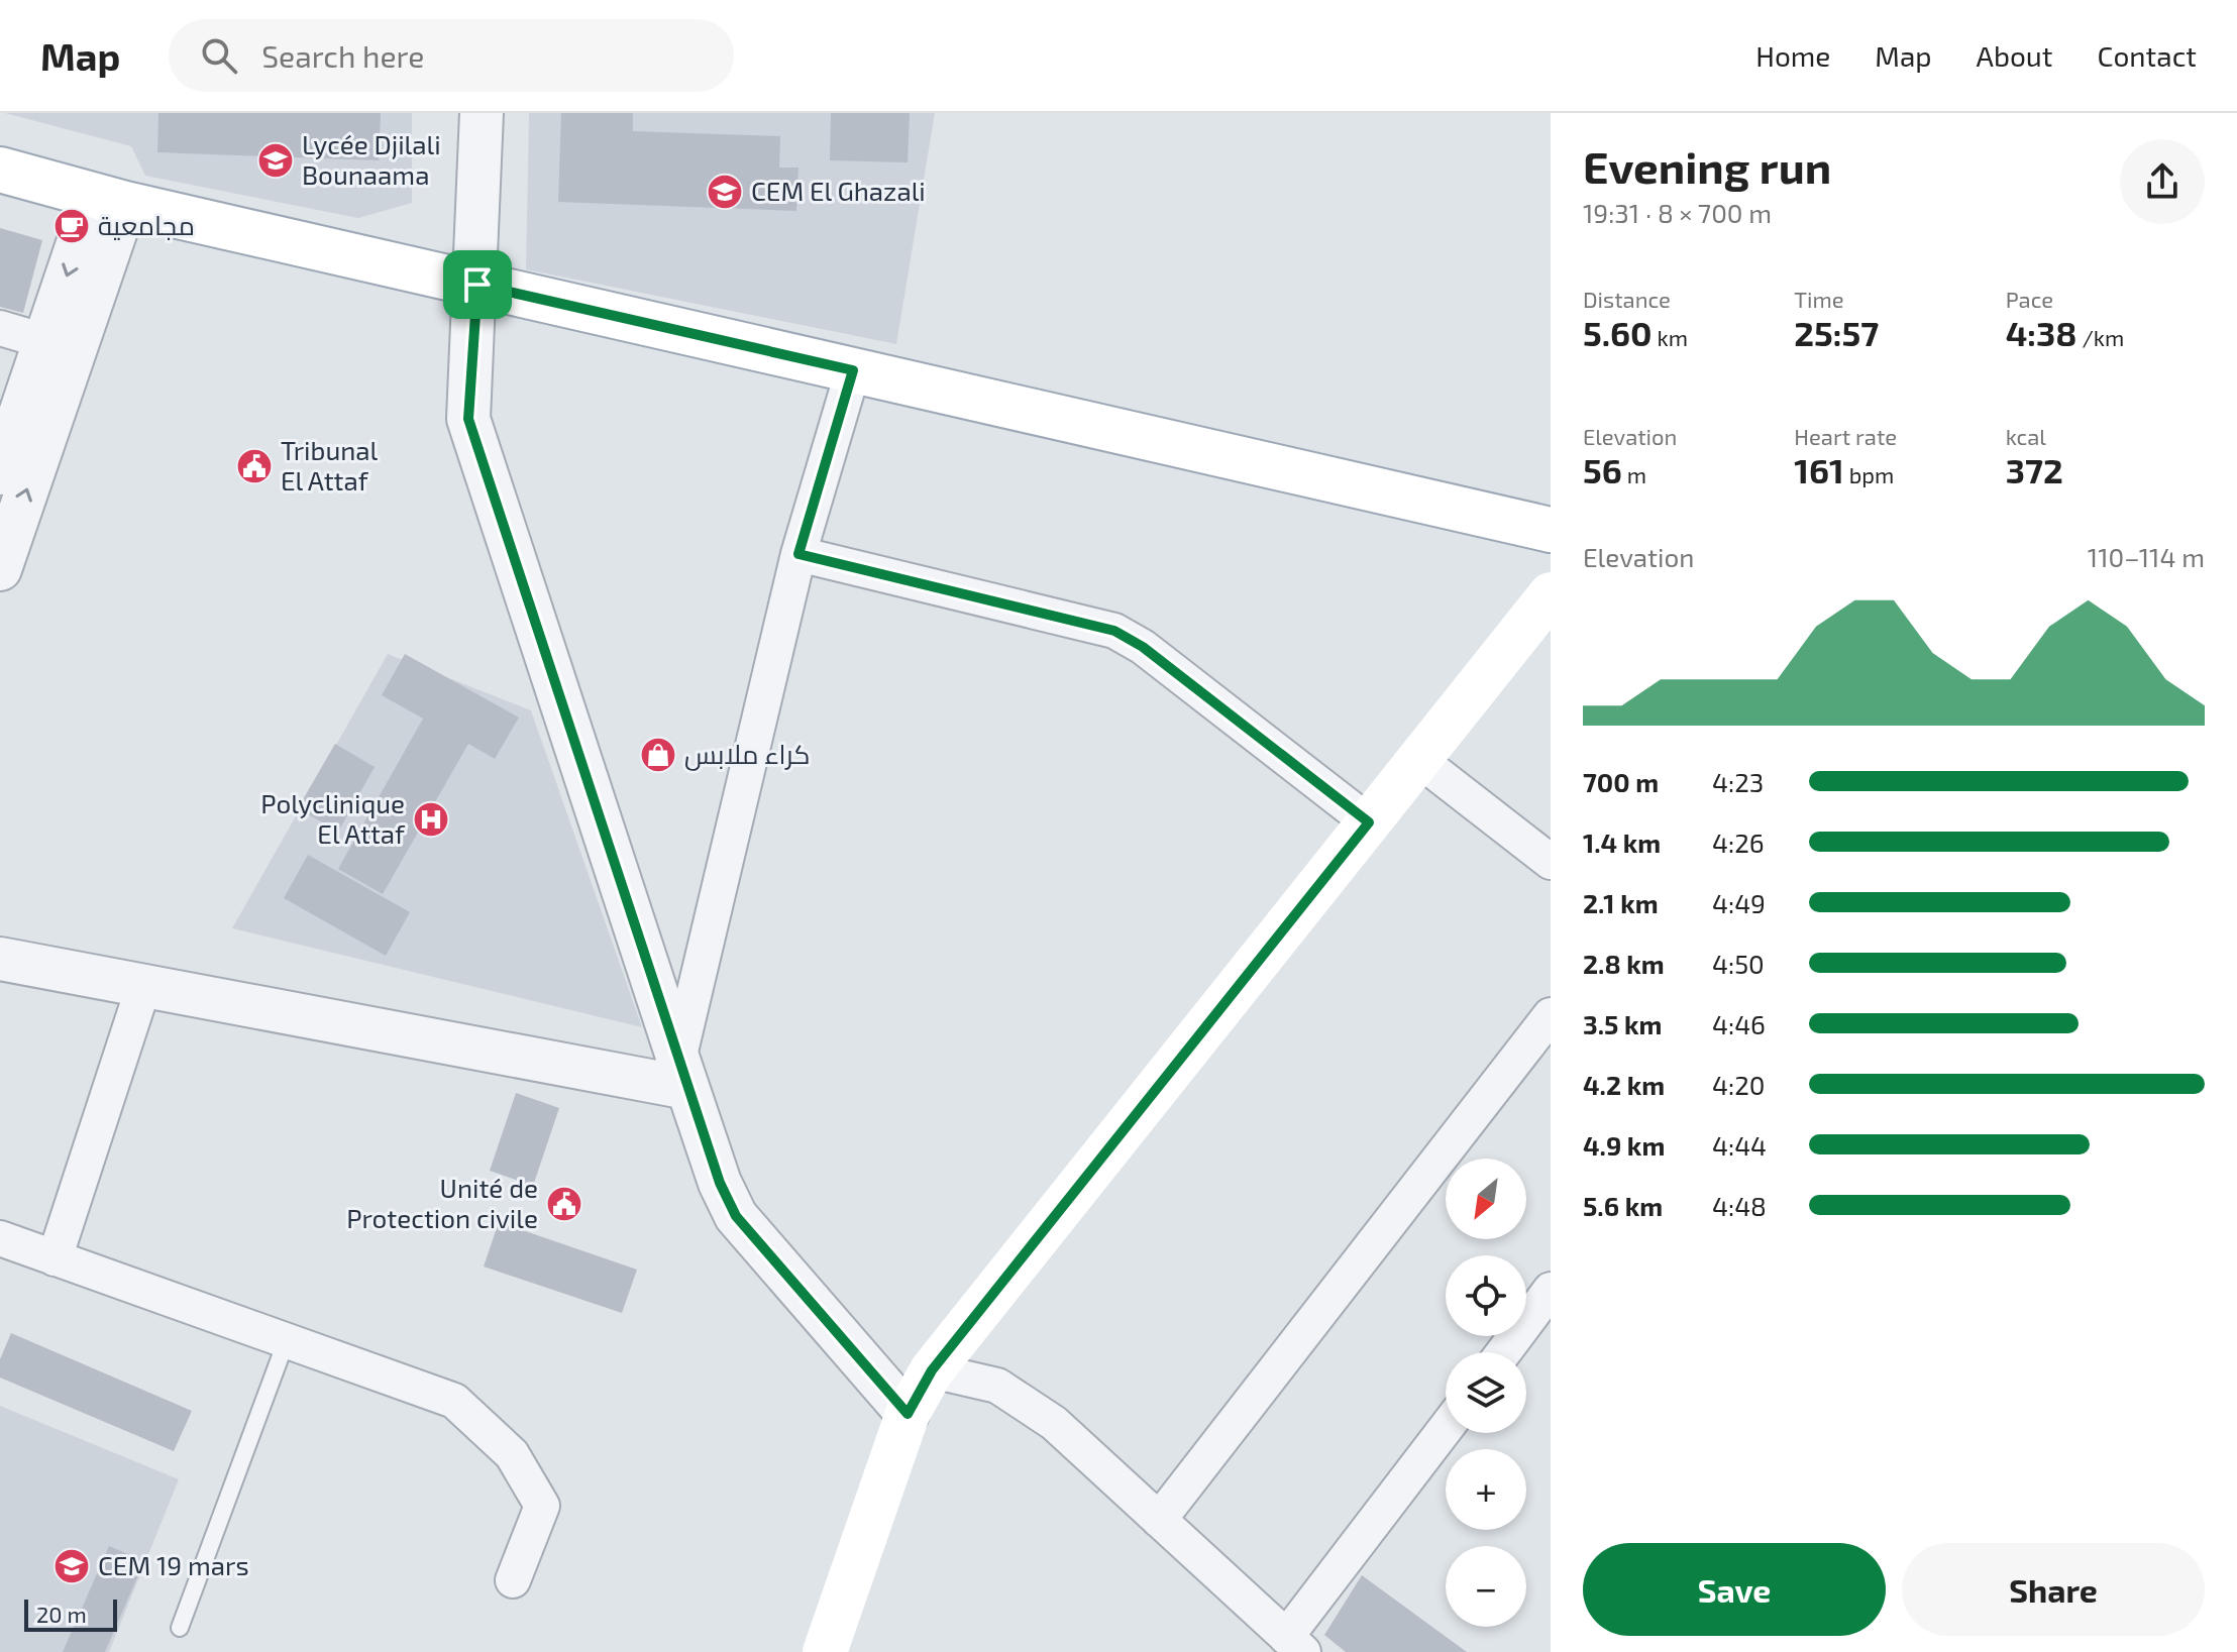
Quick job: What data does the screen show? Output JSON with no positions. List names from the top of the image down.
{
  "places": {
    "school or university": ["Lycée Djilali Bounaama", "CEM El Ghazali", "CEM 19 mars"],
    "cafe": ["مجامعية"],
    "public building": ["Tribunal El Attaf", "Unité de Protection civile"],
    "shop": ["كراء ملابس"],
    "hospital": ["Polyclinique El Attaf"]
  },
  "scale_bar": "20 m",
  "north": "bottom left",
  "page": {
    "header": "Map",
    "search": "Search here",
    "nav": [
      "Home",
      "Map",
      "About",
      "Contact"
    ],
    "heading": ["Evening run", "19:31 · 8 × 700 m"],
    "stats": [
      ["Distance", "5.60 km"],
      ["Time", "25:57"],
      ["Pace", "4:38 /km"],
      ["Elevation", "56 m"],
      ["Heart rate", "161 bpm"],
      ["kcal", "372"]
    ],
    "chart": ["Elevation", "110–114 m"],
    "list": [
      {
        "name": "700 m",
        "note": "4:23"
      },
      {
        "name": "1.4 km",
        "note": "4:26"
      },
      {
        "name": "2.1 km",
        "note": "4:49"
      },
      {
        "name": "2.8 km",
        "note": "4:50"
      },
      {
        "name": "3.5 km",
        "note": "4:46"
      },
      {
        "name": "4.2 km",
        "note": "4:20"
      },
      {
        "name": "4.9 km",
        "note": "4:44"
      },
      {
        "name": "5.6 km",
        "note": "4:48"
      }
    ],
    "map_buttons": ["+", "−"],
    "buttons": ["Save", "Share"],
    "scale": "20 m"
  }
}
